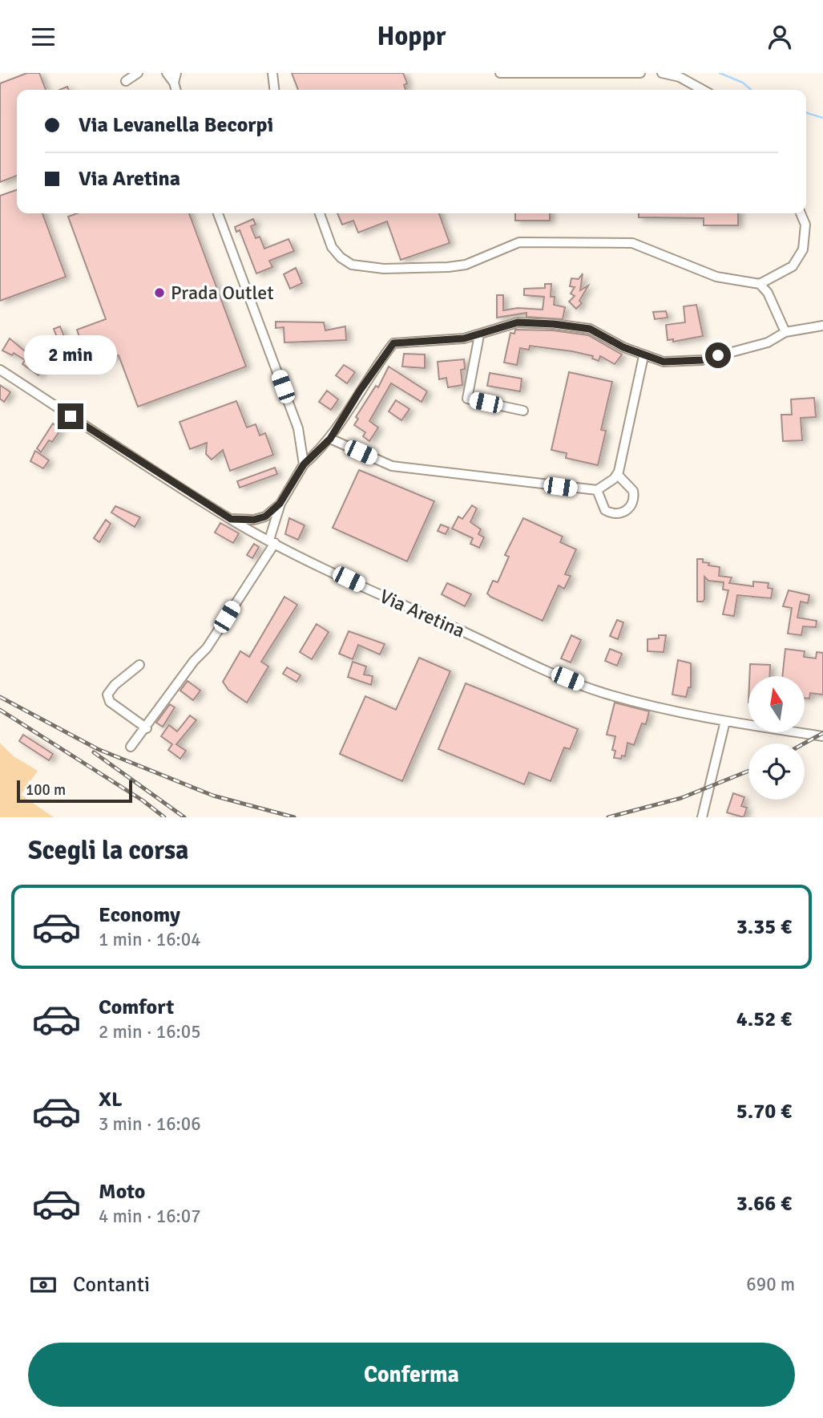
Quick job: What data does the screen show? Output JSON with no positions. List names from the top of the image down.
{
  "streets": {
    "street": ["Via Aretina"]
  },
  "places": ["Prada Outlet"],
  "scale_bar": "100 m",
  "north": "top",
  "page": {
    "header": "Hoppr",
    "banner": ["Via Levanella Becorpi", "Via Aretina"],
    "bubble": "2 min",
    "scale": "100 m",
    "heading": "Scegli la corsa",
    "list": [
      {
        "name": "Economy",
        "note": "1 min · 16:04",
        "value": "3.35 €"
      },
      {
        "name": "Comfort",
        "note": "2 min · 16:05",
        "value": "4.52 €"
      },
      {
        "name": "XL",
        "note": "3 min · 16:06",
        "value": "5.70 €"
      },
      {
        "name": "Moto",
        "note": "4 min · 16:07",
        "value": "3.66 €"
      }
    ],
    "pay": ["Contanti", "690 m"],
    "buttons": "Conferma"
  }
}
